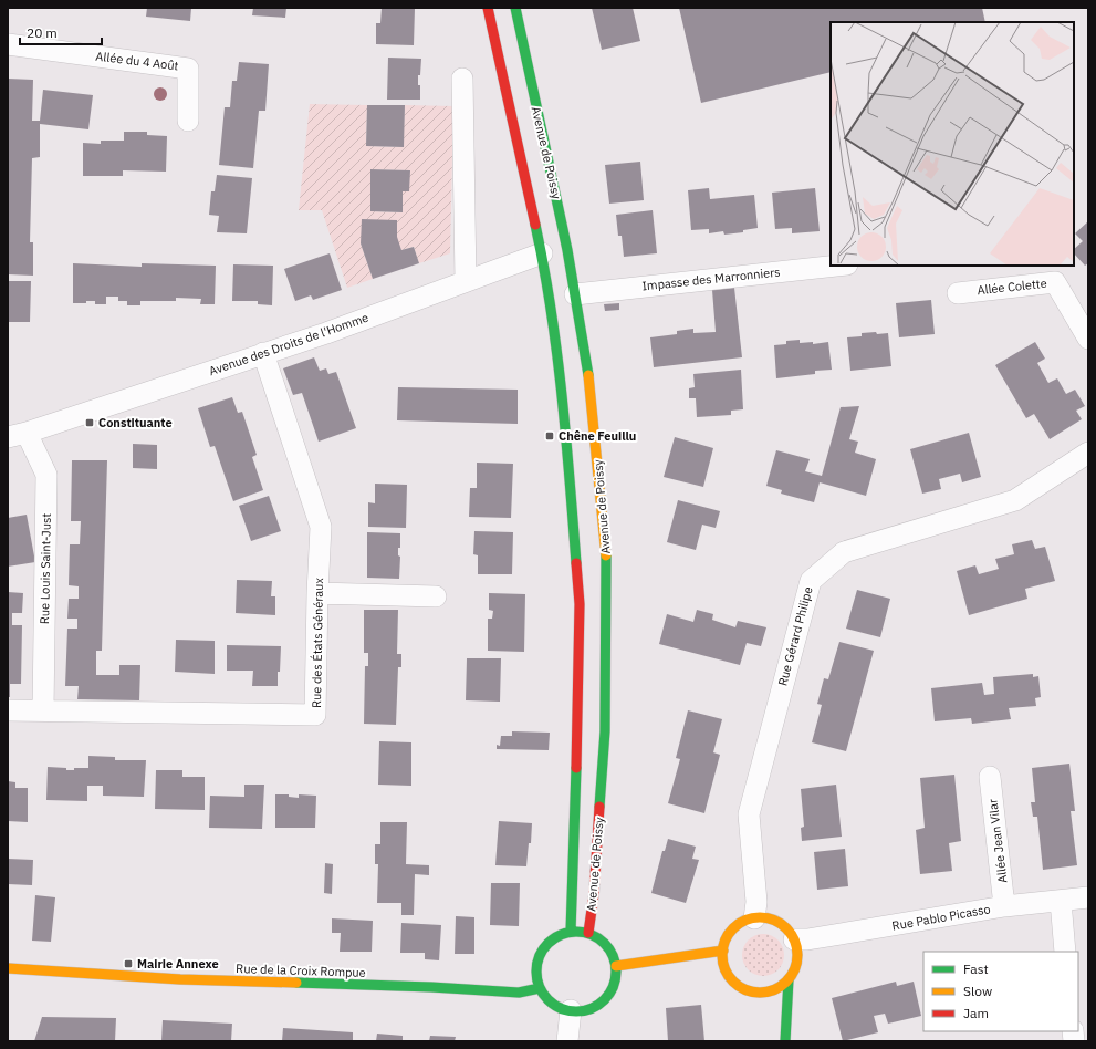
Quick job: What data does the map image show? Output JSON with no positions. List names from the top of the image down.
{
  "streets": {
    "street": [
      "Allée du 4 Août",
      "Avenue de Poissy",
      "Impasse des Marronniers",
      "Allée Colette",
      "Avenue des Droits de l'Homme",
      "Rue Louis Saint-Just",
      "Rue Gérard Philipe",
      "Rue des États Généraux",
      "Allée Jean Vilar",
      "Rue Pablo Picasso",
      "Rue de la Croix Rompue"
    ]
  },
  "crossings": [
    ["Avenue de Poissy", "Impasse des Marronniers"],
    ["Avenue de Poissy", "Avenue des Droits de l'Homme"],
    ["Avenue de Poissy", "Rue de la Croix Rompue"],
    ["Avenue des Droits de l'Homme", "Rue Louis Saint-Just"],
    ["Avenue des Droits de l'Homme", "Rue des États Généraux"],
    ["Rue Louis Saint-Just", "Rue des États Généraux"],
    ["Rue Gérard Philipe", "Rue Pablo Picasso"],
    ["Allée Jean Vilar", "Rue Pablo Picasso"]
  ],
  "places": {
    "transit": ["Constituante", "Chêne Feuillu", "Mairie Annexe"]
  },
  "legend": ["Fast", "Slow", "Jam"],
  "scale_bar": "20 m"
}
